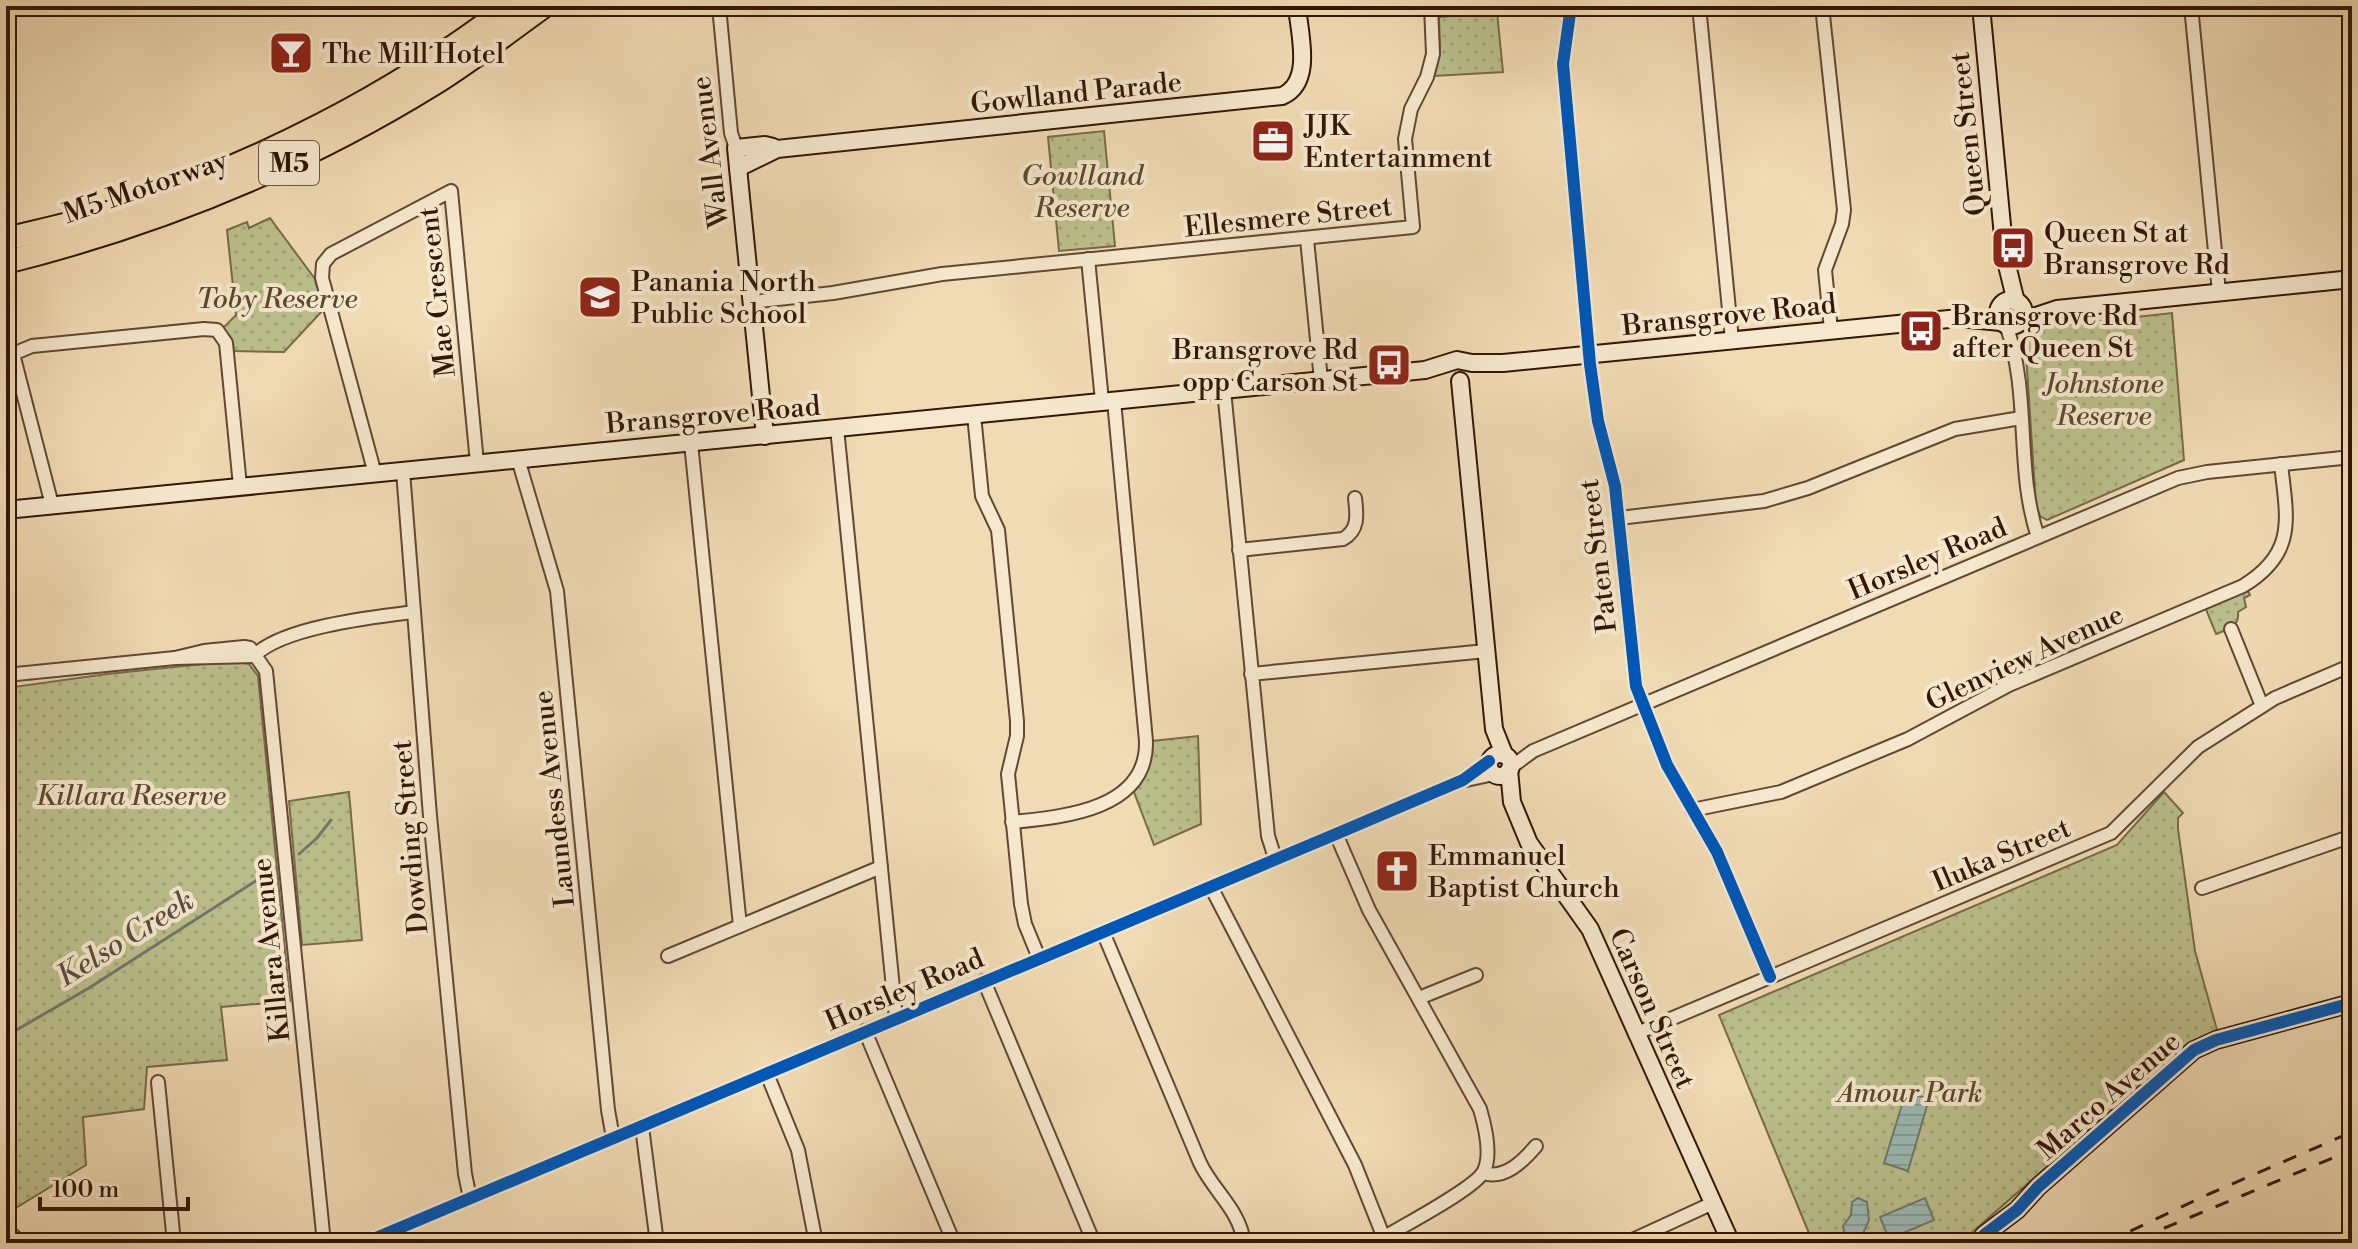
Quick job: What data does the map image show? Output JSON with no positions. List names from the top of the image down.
{
  "streets": {
    "highway": ["M5", "M5 Motorway"],
    "street": [
      "Gowlland Parade",
      "Queen Street",
      "Wall Avenue",
      "Ellesmere Street",
      "Mae Crescent",
      "Bransgrove Road",
      "Paten Street",
      "Horsley Road",
      "Glenview Avenue",
      "Laundess Avenue",
      "Dowding Street",
      "Iluka Street",
      "Killara Avenue",
      "Carson Street",
      "Marco Avenue"
    ]
  },
  "crossings": [
    ["Gowlland Parade", "Wall Avenue"],
    ["Queen Street", "Bransgrove Road"],
    ["Queen Street", "Horsley Road"],
    ["Wall Avenue", "Ellesmere Street"],
    ["Wall Avenue", "Bransgrove Road"],
    ["Mae Crescent", "Bransgrove Road"],
    ["Bransgrove Road", "Paten Street"],
    ["Bransgrove Road", "Laundess Avenue"],
    ["Bransgrove Road", "Dowding Street"],
    ["Bransgrove Road", "Carson Street"],
    ["Paten Street", "Horsley Road"],
    ["Paten Street", "Glenview Avenue"],
    ["Paten Street", "Iluka Street"],
    ["Horsley Road", "Glenview Avenue"],
    ["Horsley Road", "Laundess Avenue"],
    ["Horsley Road", "Dowding Street"],
    ["Horsley Road", "Carson Street"],
    ["Iluka Street", "Carson Street"]
  ],
  "water": ["Kelso Creek"],
  "parks": [
    "Gowlland Reserve",
    "Toby Reserve",
    "Johnstone Reserve",
    "Killara Reserve",
    "Amour Park"
  ],
  "places": {
    "bar": ["The Mill Hotel"],
    "office": ["JJK Entertainment"],
    "bus stop": ["Queen St at Bransgrove Rd", "Bransgrove Rd after Queen St", "Bransgrove Rd opp Carson St"],
    "school or university": ["Panania North Public School"],
    "church": ["Emmanuel Baptist Church"]
  },
  "scale_bar": "100 m"
}
